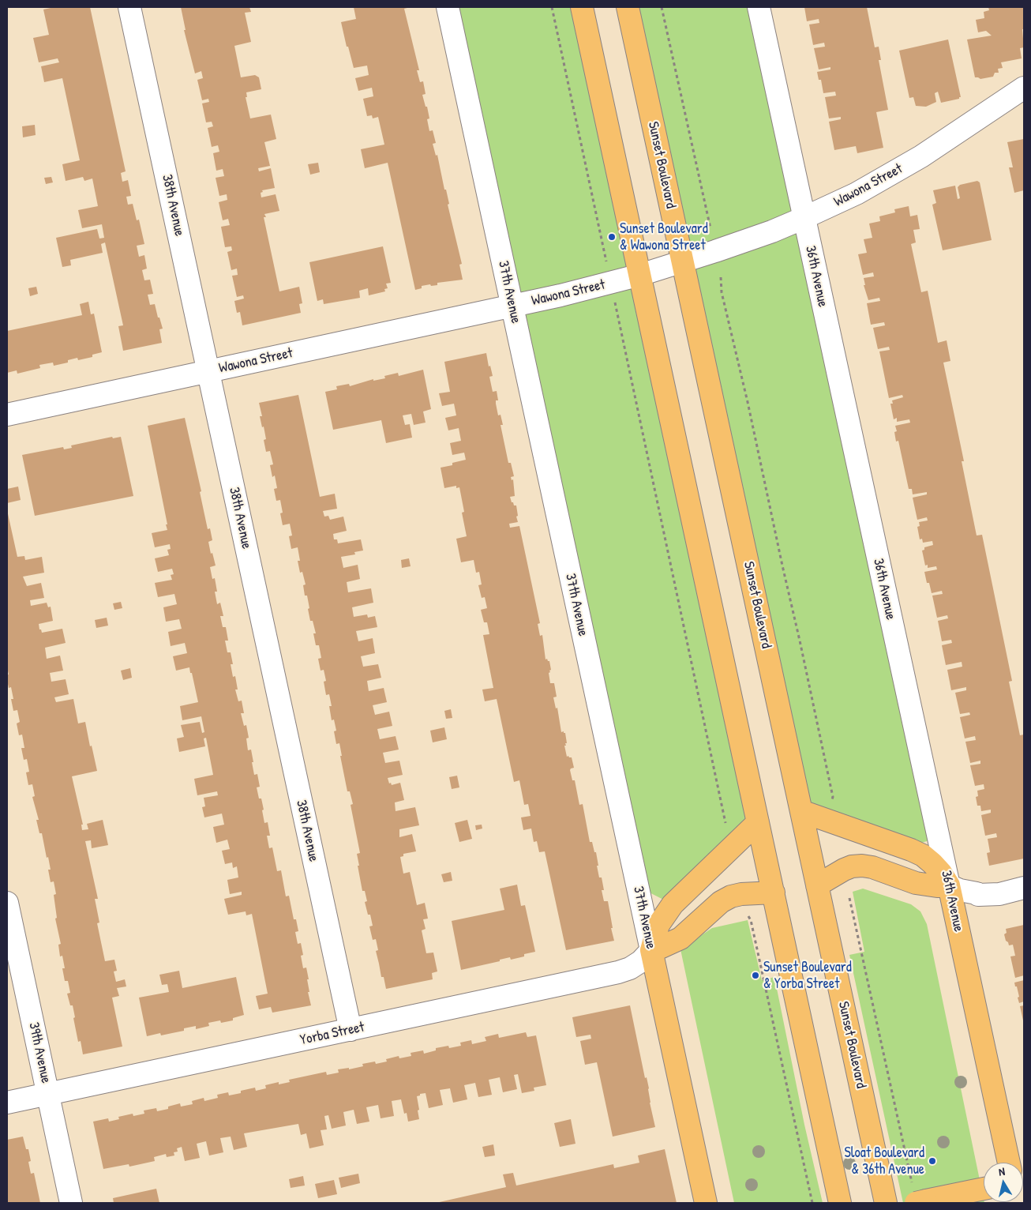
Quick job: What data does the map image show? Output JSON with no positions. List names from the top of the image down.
{
  "streets": {
    "main road": ["Sunset Boulevard", "36th Avenue", "37th Avenue"],
    "street": [
      "Wawona Street",
      "38th Avenue",
      "Yorba Street",
      "39th Avenue"
    ]
  },
  "crossings": [
    ["Sunset Boulevard", "Wawona Street"],
    ["Wawona Street", "38th Avenue"],
    ["Wawona Street", "36th Avenue"],
    ["Wawona Street", "37th Avenue"],
    ["38th Avenue", "Yorba Street"],
    ["37th Avenue", "Yorba Street"],
    ["Yorba Street", "39th Avenue"]
  ],
  "places": ["Sunset Boulevard & Wawona Street", "Sunset Boulevard & Yorba Street", "Sloat Boulevard & 36th Avenue"],
  "north": "top"
}
